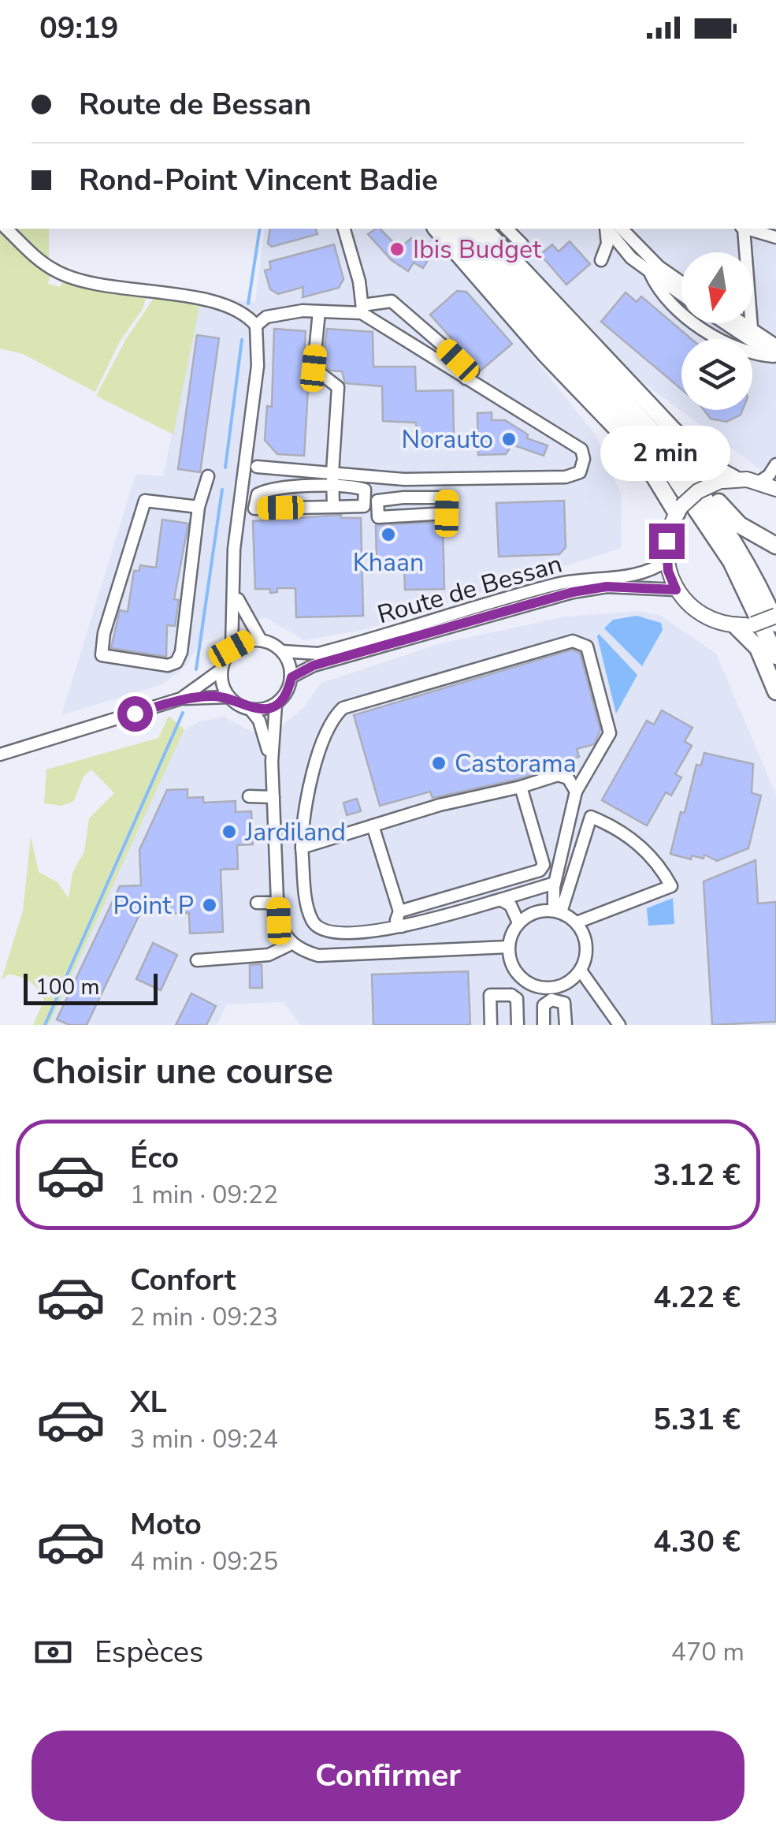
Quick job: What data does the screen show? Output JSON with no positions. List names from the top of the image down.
{
  "streets": {
    "street": ["Route de Bessan"]
  },
  "places": [
    "Ibis Budget",
    "Norauto",
    "Khaan",
    "Castorama",
    "Jardiland",
    "Point P"
  ],
  "scale_bar": "100 m",
  "north": "bottom",
  "page": {
    "status": "09:19",
    "banner": ["Route de Bessan", "Rond-Point Vincent Badie"],
    "bubble": "2 min",
    "scale": "100 m",
    "heading": "Choisir une course",
    "list": [
      {
        "name": "Éco",
        "note": "1 min · 09:22",
        "value": "3.12 €"
      },
      {
        "name": "Confort",
        "note": "2 min · 09:23",
        "value": "4.22 €"
      },
      {
        "name": "XL",
        "note": "3 min · 09:24",
        "value": "5.31 €"
      },
      {
        "name": "Moto",
        "note": "4 min · 09:25",
        "value": "4.30 €"
      }
    ],
    "pay": ["Espèces", "470 m"],
    "buttons": "Confirmer"
  }
}
